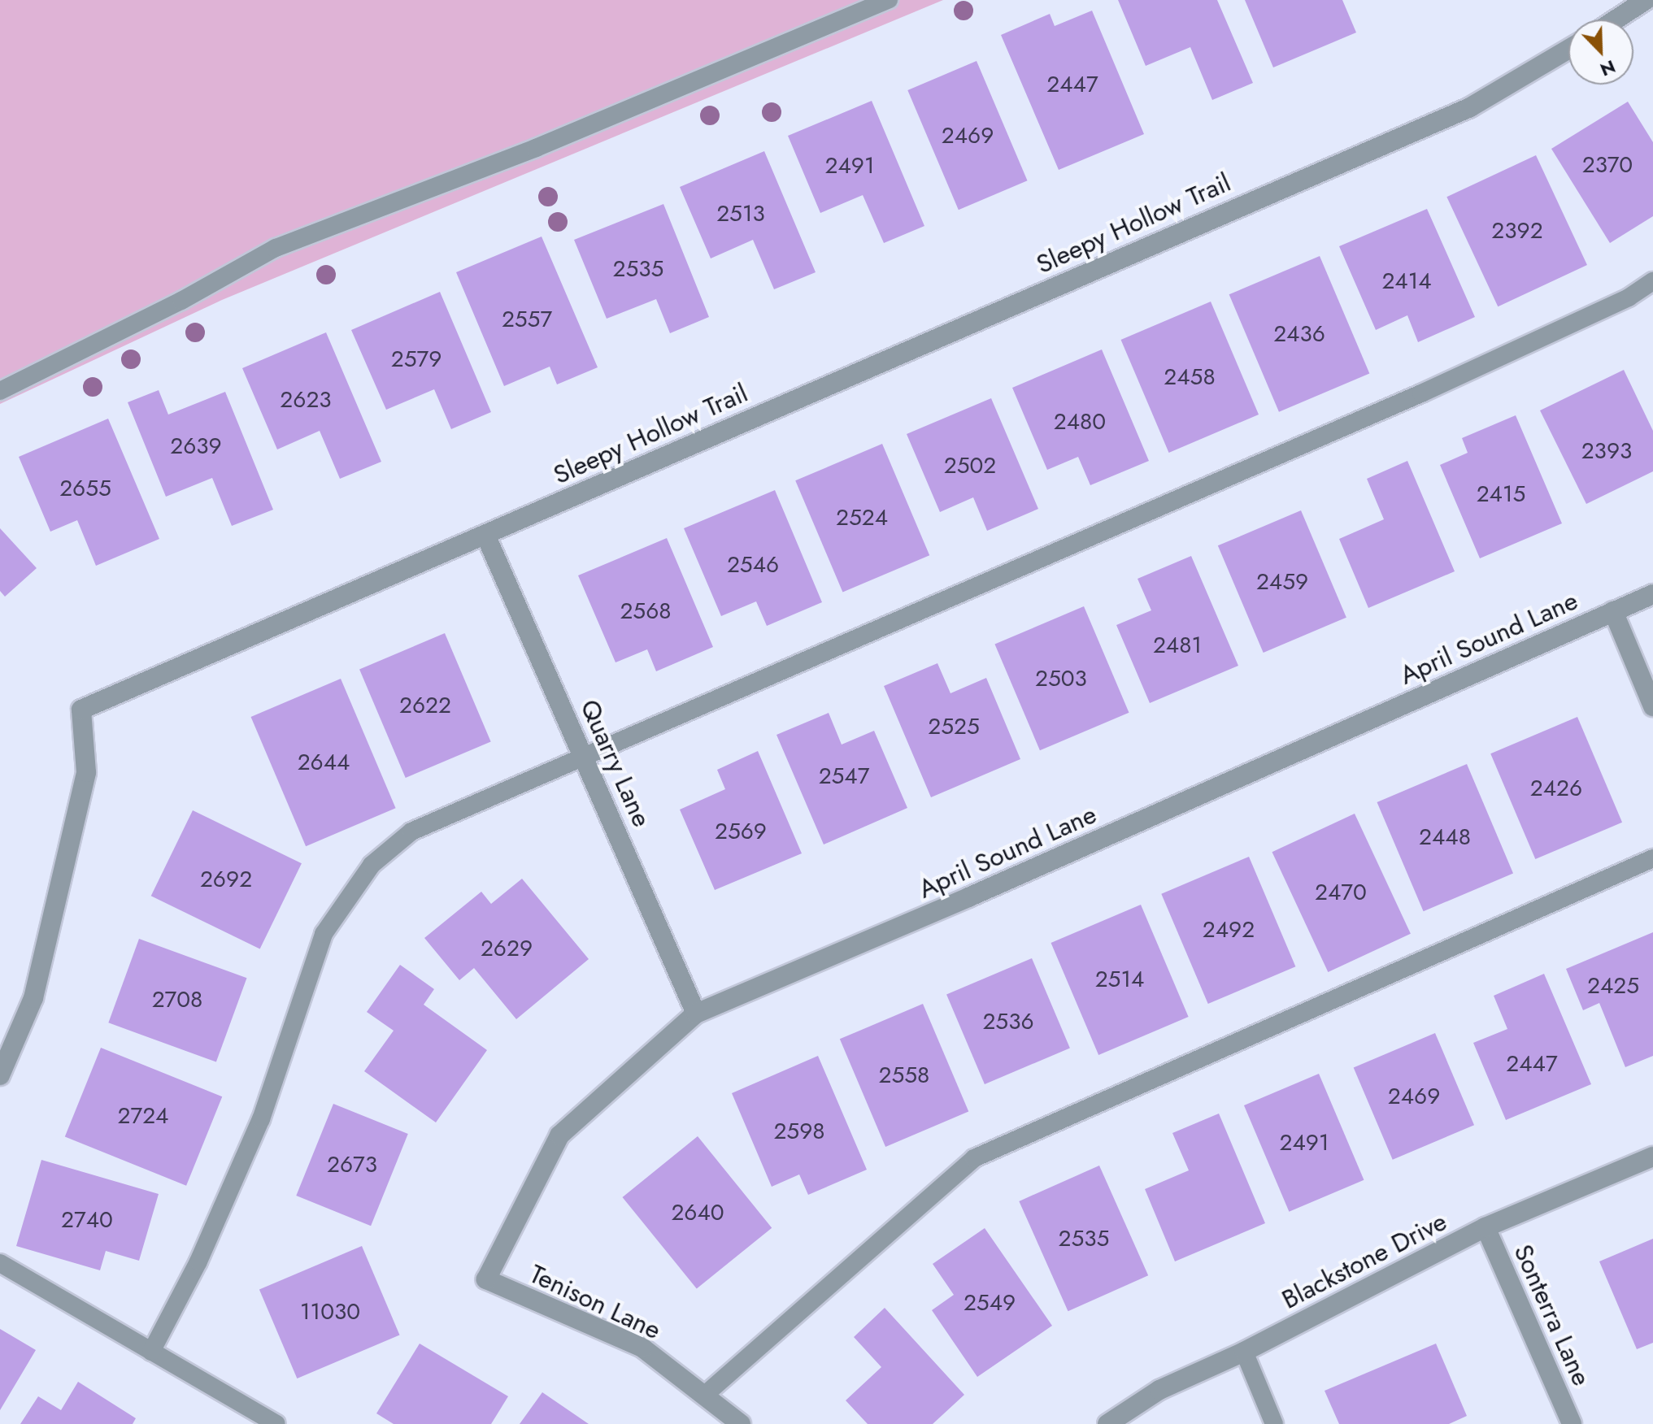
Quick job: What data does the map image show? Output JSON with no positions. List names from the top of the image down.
{
  "streets": {
    "street": [
      "Sleepy Hollow Trail",
      "April Sound Lane",
      "Quarry Lane",
      "Blackstone Drive",
      "Tenison Lane",
      "Sonterra Lane"
    ]
  },
  "crossings": [
    ["Sleepy Hollow Trail", "Quarry Lane"],
    ["April Sound Lane", "Quarry Lane"],
    ["April Sound Lane", "Tenison Lane"],
    ["Blackstone Drive", "Sonterra Lane"]
  ],
  "house_numbers": [
    "2447",
    "2469",
    "2370",
    "2491",
    "2513",
    "2392",
    "2535",
    "2414",
    "2557",
    "2436",
    "2579",
    "2458",
    "2623",
    "2480",
    "2639",
    "2393",
    "2502",
    "2655",
    "2415",
    "2524",
    "2546",
    "2459",
    "2568",
    "2481",
    "2503",
    "2622",
    "2525",
    "2644",
    "2547",
    "2426",
    "2569",
    "2448",
    "2692",
    "2470",
    "2492",
    "2629",
    "2514",
    "2425",
    "2708",
    "2536",
    "2447",
    "2558",
    "2469",
    "2724",
    "2598",
    "2491",
    "2673",
    "2640",
    "2740",
    "2535",
    "2549",
    "11030"
  ],
  "north": "bottom right"
}
